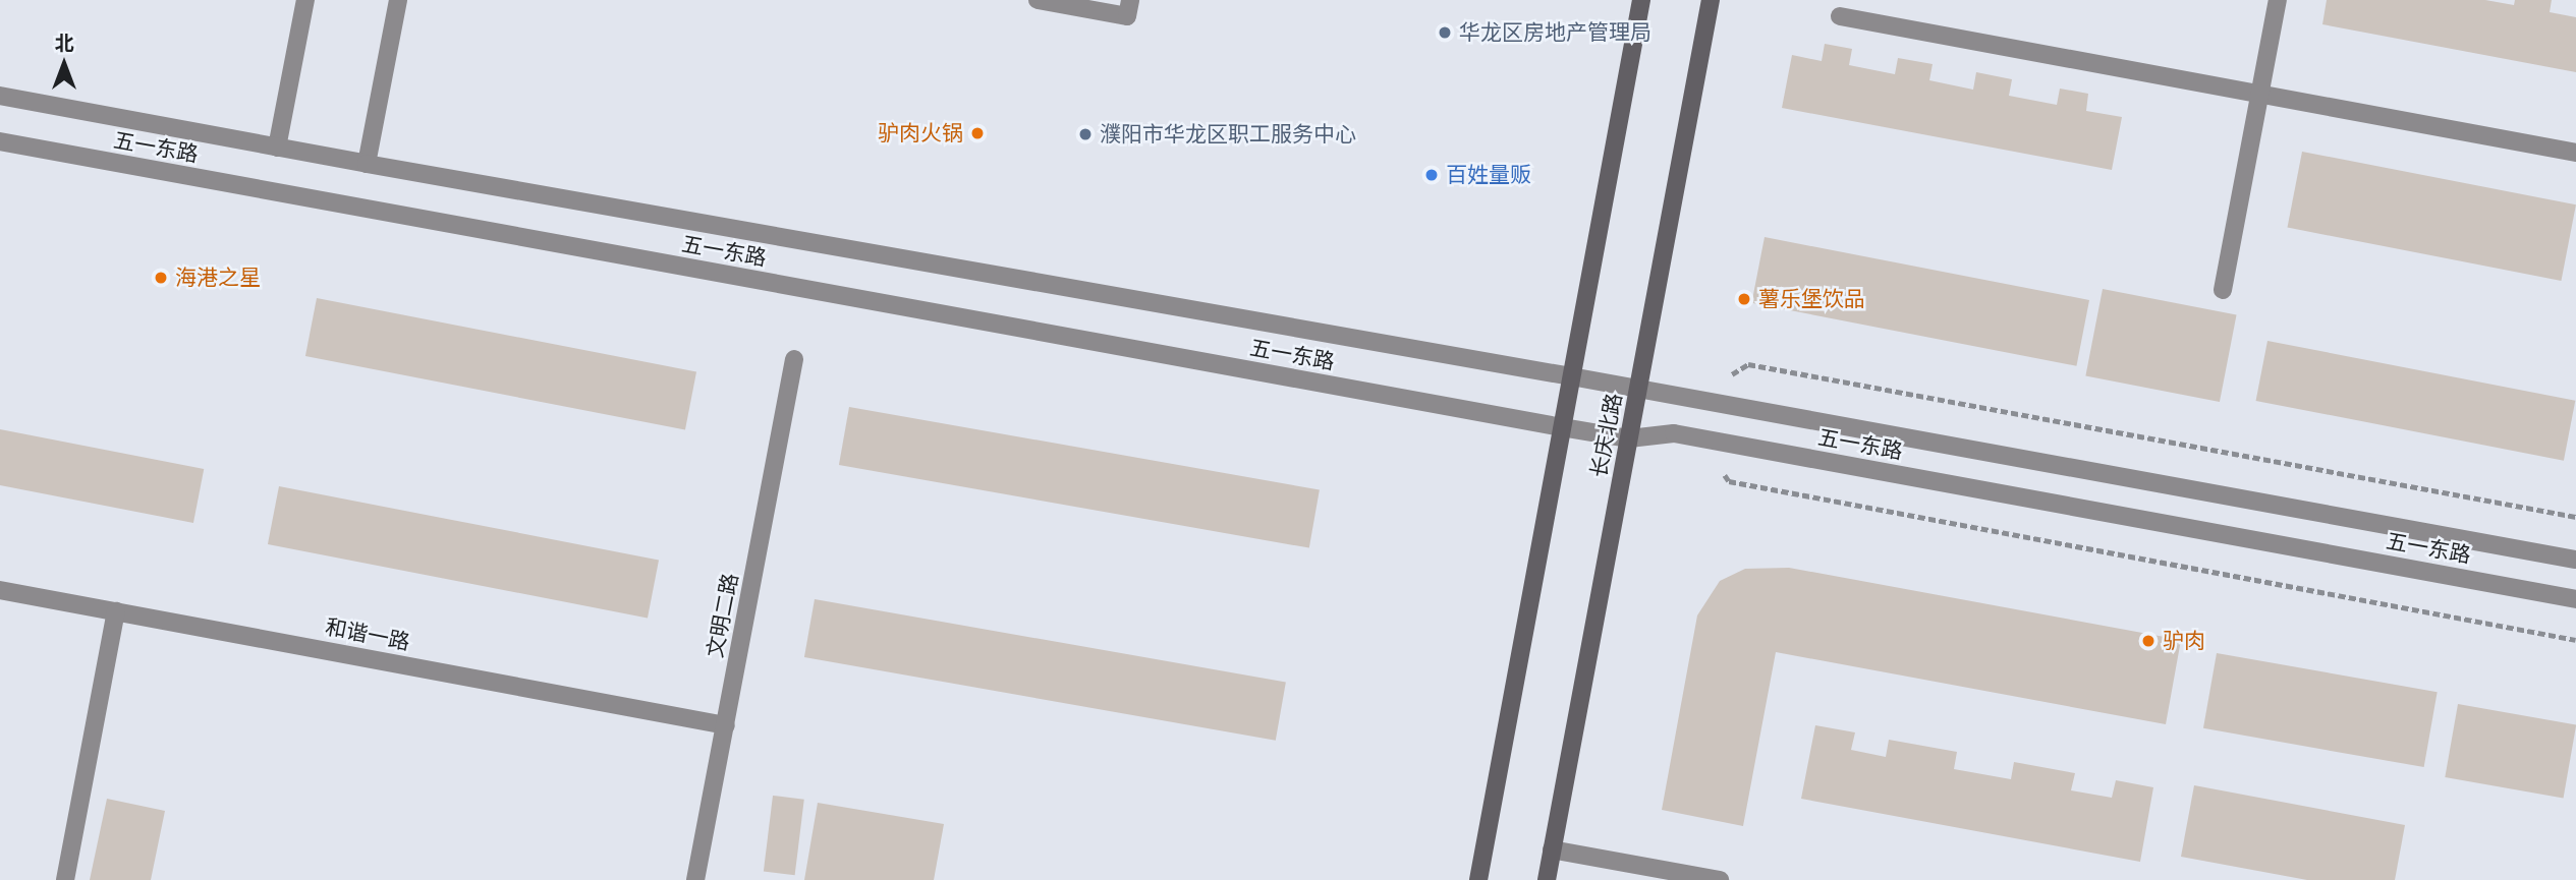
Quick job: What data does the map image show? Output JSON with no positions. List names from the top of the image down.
{
  "streets": {
    "main road": ["长庆北路"],
    "street": ["五一东路", "文明二路", "和谐一路"]
  },
  "crossings": [
    ["五一东路", "长庆北路"],
    ["文明二路", "和谐一路"]
  ],
  "places": [
    "华龙区房地产管理局",
    "驴肉火锅",
    "濮阳市华龙区职工服务中心",
    "百姓量贩",
    "海港之星",
    "薯乐堡饮品",
    "驴肉"
  ],
  "north": "top"
}
